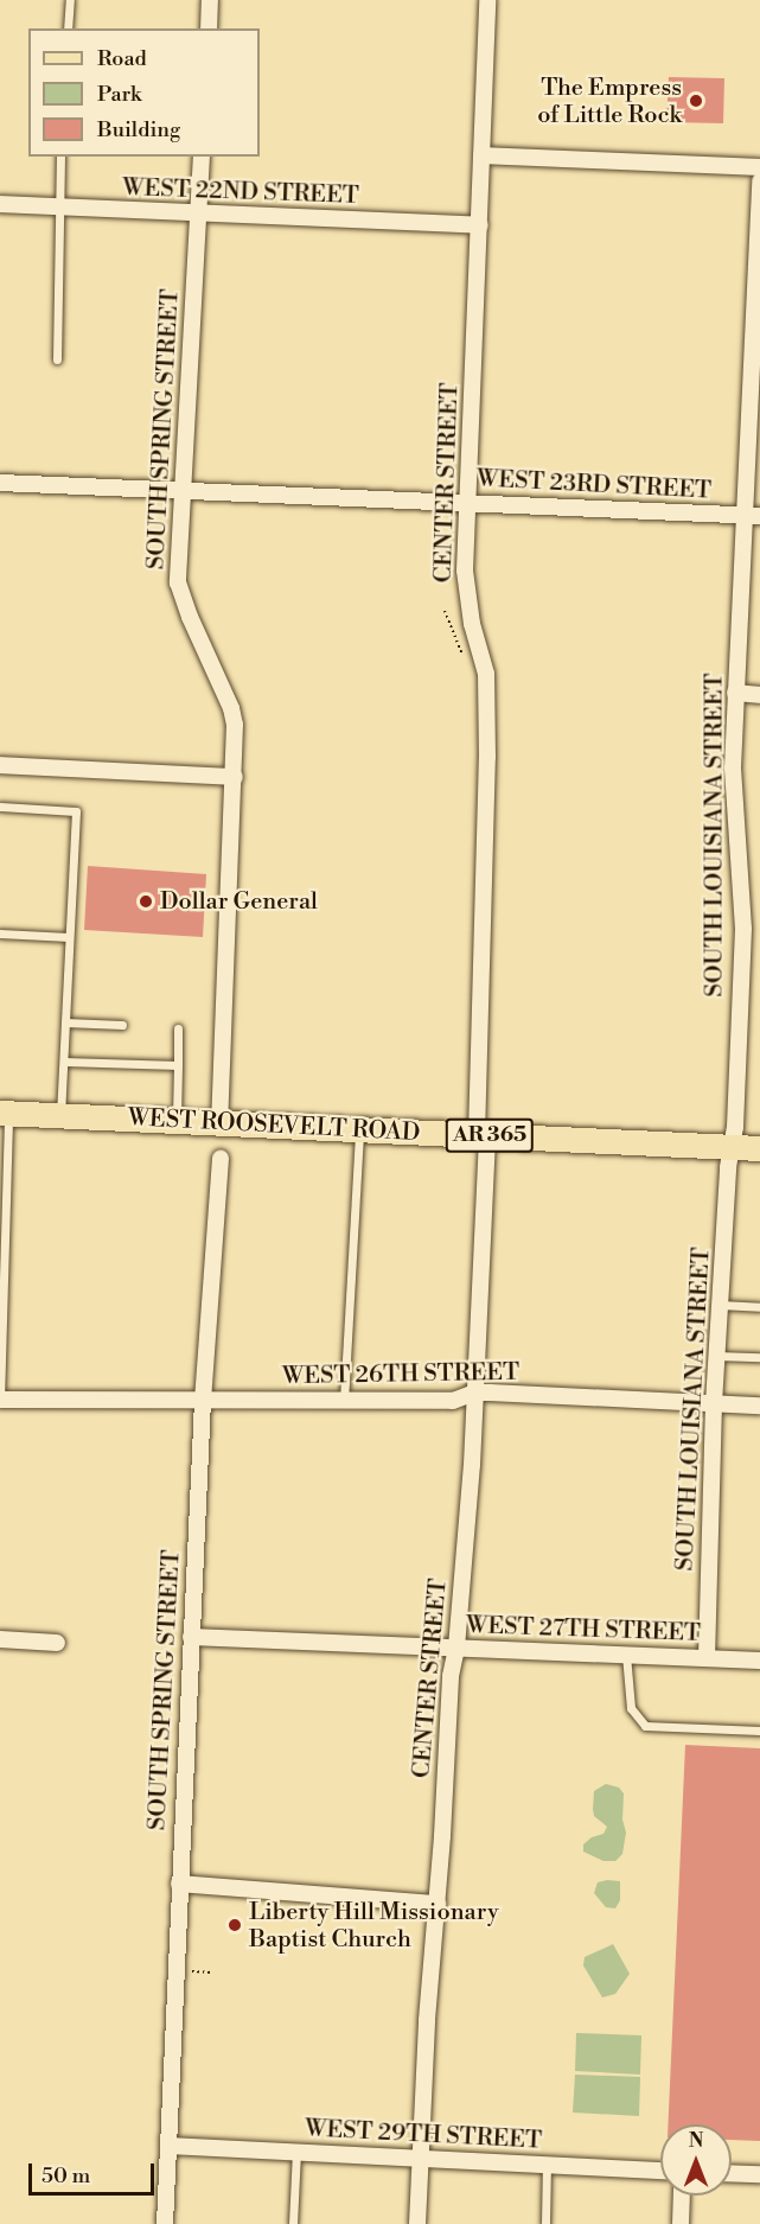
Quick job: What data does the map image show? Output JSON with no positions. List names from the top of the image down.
{
  "streets": {
    "main road": ["WEST ROOSEVELT ROAD", "AR 365"],
    "street": [
      "WEST 22ND STREET",
      "SOUTH SPRING STREET",
      "CENTER STREET",
      "WEST 23RD STREET",
      "SOUTH LOUISIANA STREET",
      "WEST 26TH STREET",
      "WEST 27TH STREET",
      "WEST 29TH STREET"
    ]
  },
  "crossings": [
    ["WEST 22ND STREET", "SOUTH SPRING STREET"],
    ["WEST 22ND STREET", "CENTER STREET"],
    ["SOUTH SPRING STREET", "WEST 23RD STREET"],
    ["SOUTH SPRING STREET", "WEST ROOSEVELT ROAD"],
    ["SOUTH SPRING STREET", "WEST 26TH STREET"],
    ["SOUTH SPRING STREET", "WEST 27TH STREET"],
    ["SOUTH SPRING STREET", "WEST 29TH STREET"],
    ["CENTER STREET", "WEST 23RD STREET"],
    ["CENTER STREET", "WEST ROOSEVELT ROAD"],
    ["CENTER STREET", "WEST 26TH STREET"],
    ["CENTER STREET", "WEST 27TH STREET"],
    ["CENTER STREET", "WEST 29TH STREET"],
    ["WEST 23RD STREET", "SOUTH LOUISIANA STREET"],
    ["SOUTH LOUISIANA STREET", "WEST ROOSEVELT ROAD"],
    ["SOUTH LOUISIANA STREET", "WEST 26TH STREET"],
    ["SOUTH LOUISIANA STREET", "WEST 27TH STREET"]
  ],
  "places": ["The Empress of Little Rock", "Dollar General", "Liberty Hill Missionary Baptist Church"],
  "legend": ["Road", "Park", "Building"],
  "scale_bar": "50 m",
  "north": "top"
}
